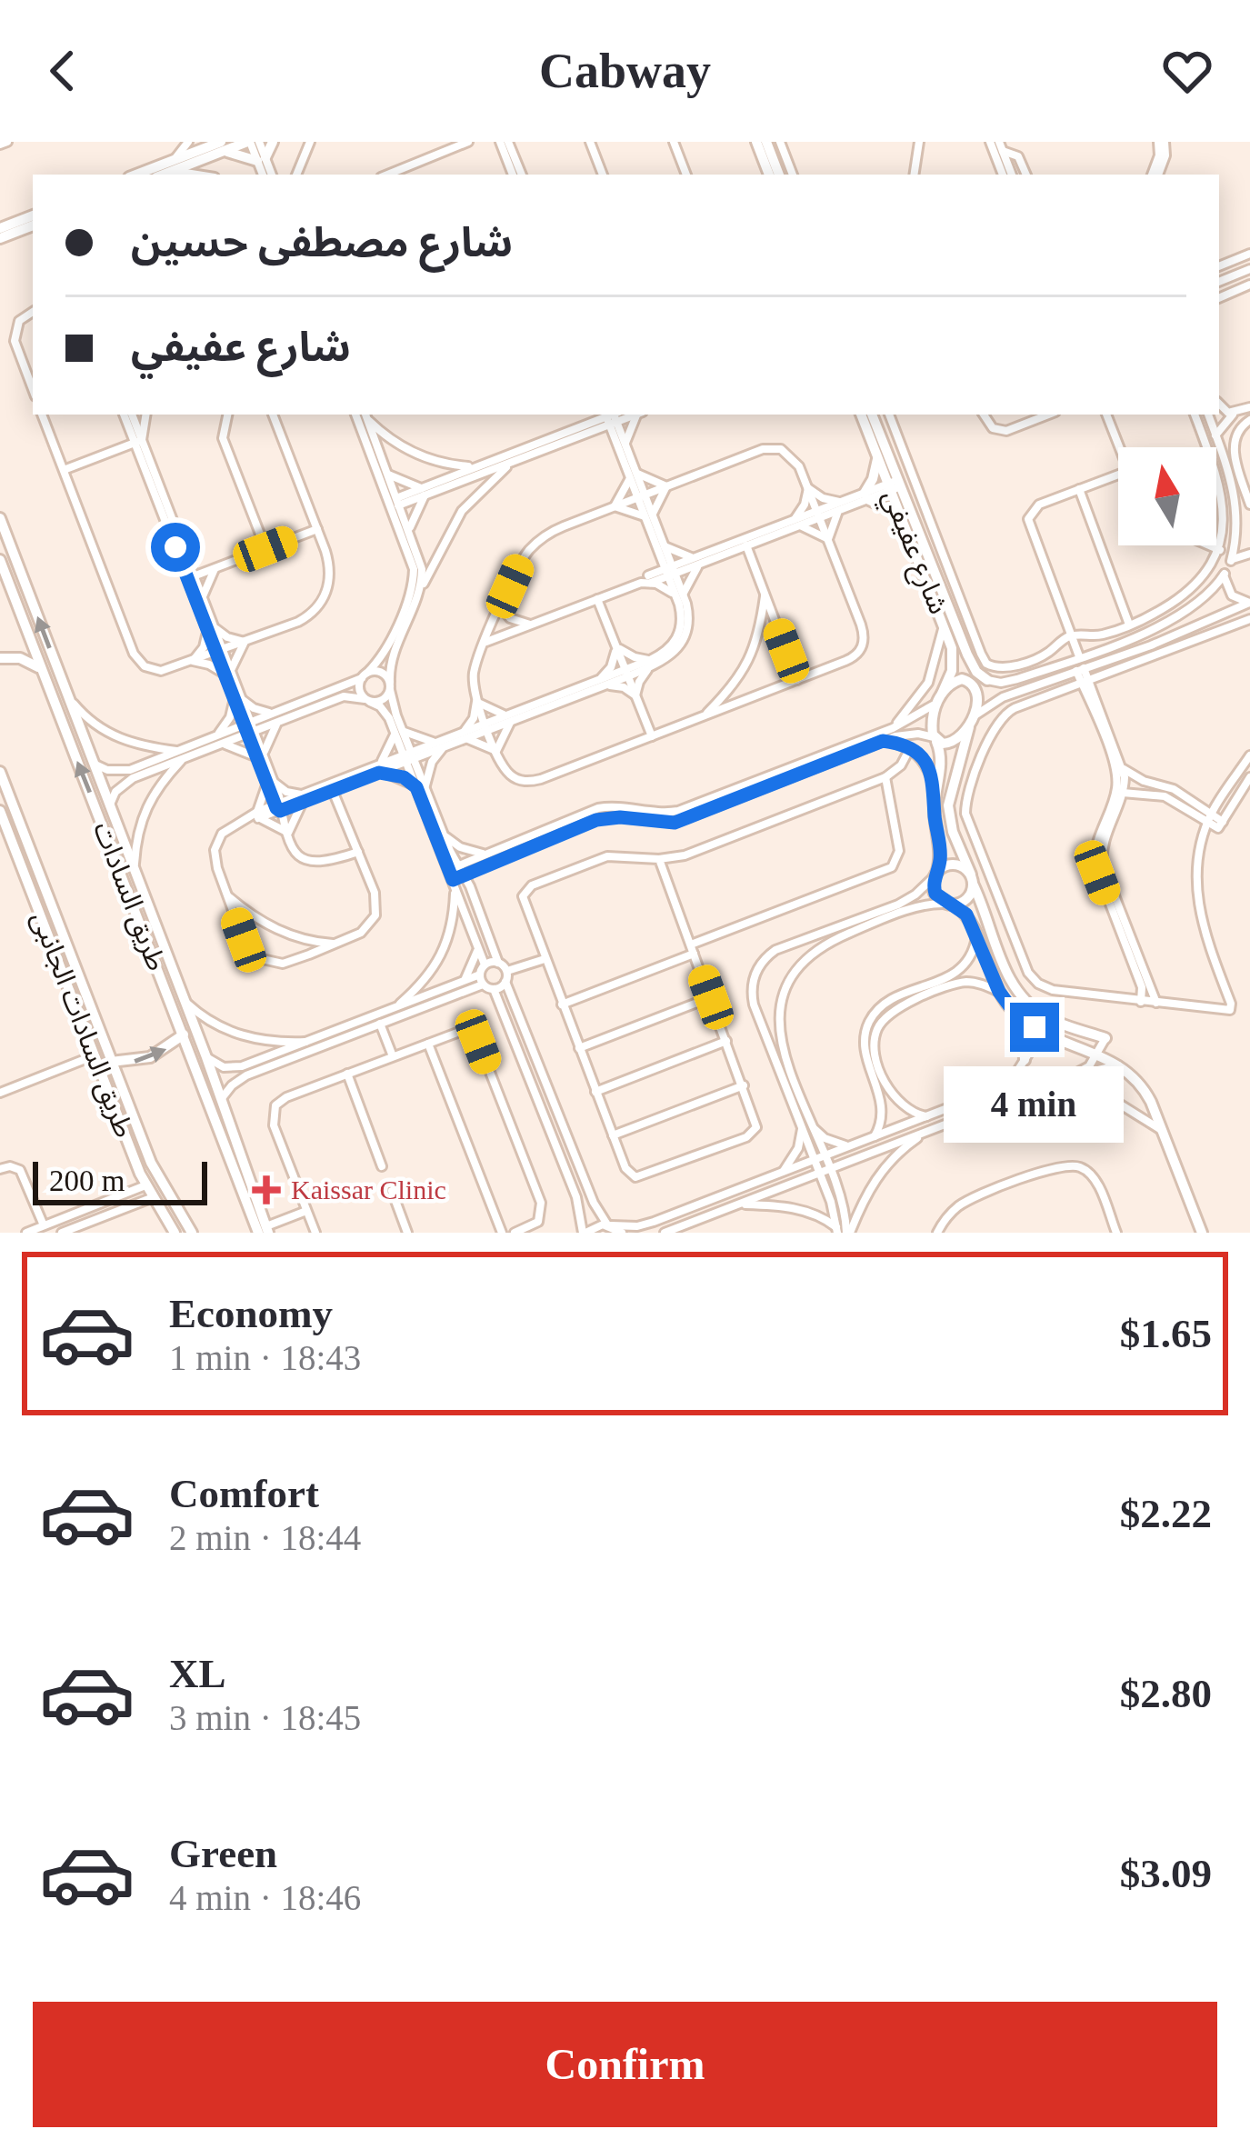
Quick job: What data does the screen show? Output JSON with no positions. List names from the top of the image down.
{
  "streets": {
    "street": ["شارع عفيفي", "طريق السادات", "طريق السادات الجانبى"]
  },
  "places": {
    "health": ["Kaissar Clinic"]
  },
  "scale_bar": "200 m",
  "north": "top",
  "page": {
    "header": "Cabway",
    "banner": ["شارع مصطفى حسين", "شارع عفيفي"],
    "bubble": "4 min",
    "scale": "200 m",
    "list": [
      {
        "name": "Economy",
        "note": "1 min · 18:43",
        "value": "$1.65"
      },
      {
        "name": "Comfort",
        "note": "2 min · 18:44",
        "value": "$2.22"
      },
      {
        "name": "XL",
        "note": "3 min · 18:45",
        "value": "$2.80"
      },
      {
        "name": "Green",
        "note": "4 min · 18:46",
        "value": "$3.09"
      }
    ],
    "buttons": "Confirm"
  }
}
